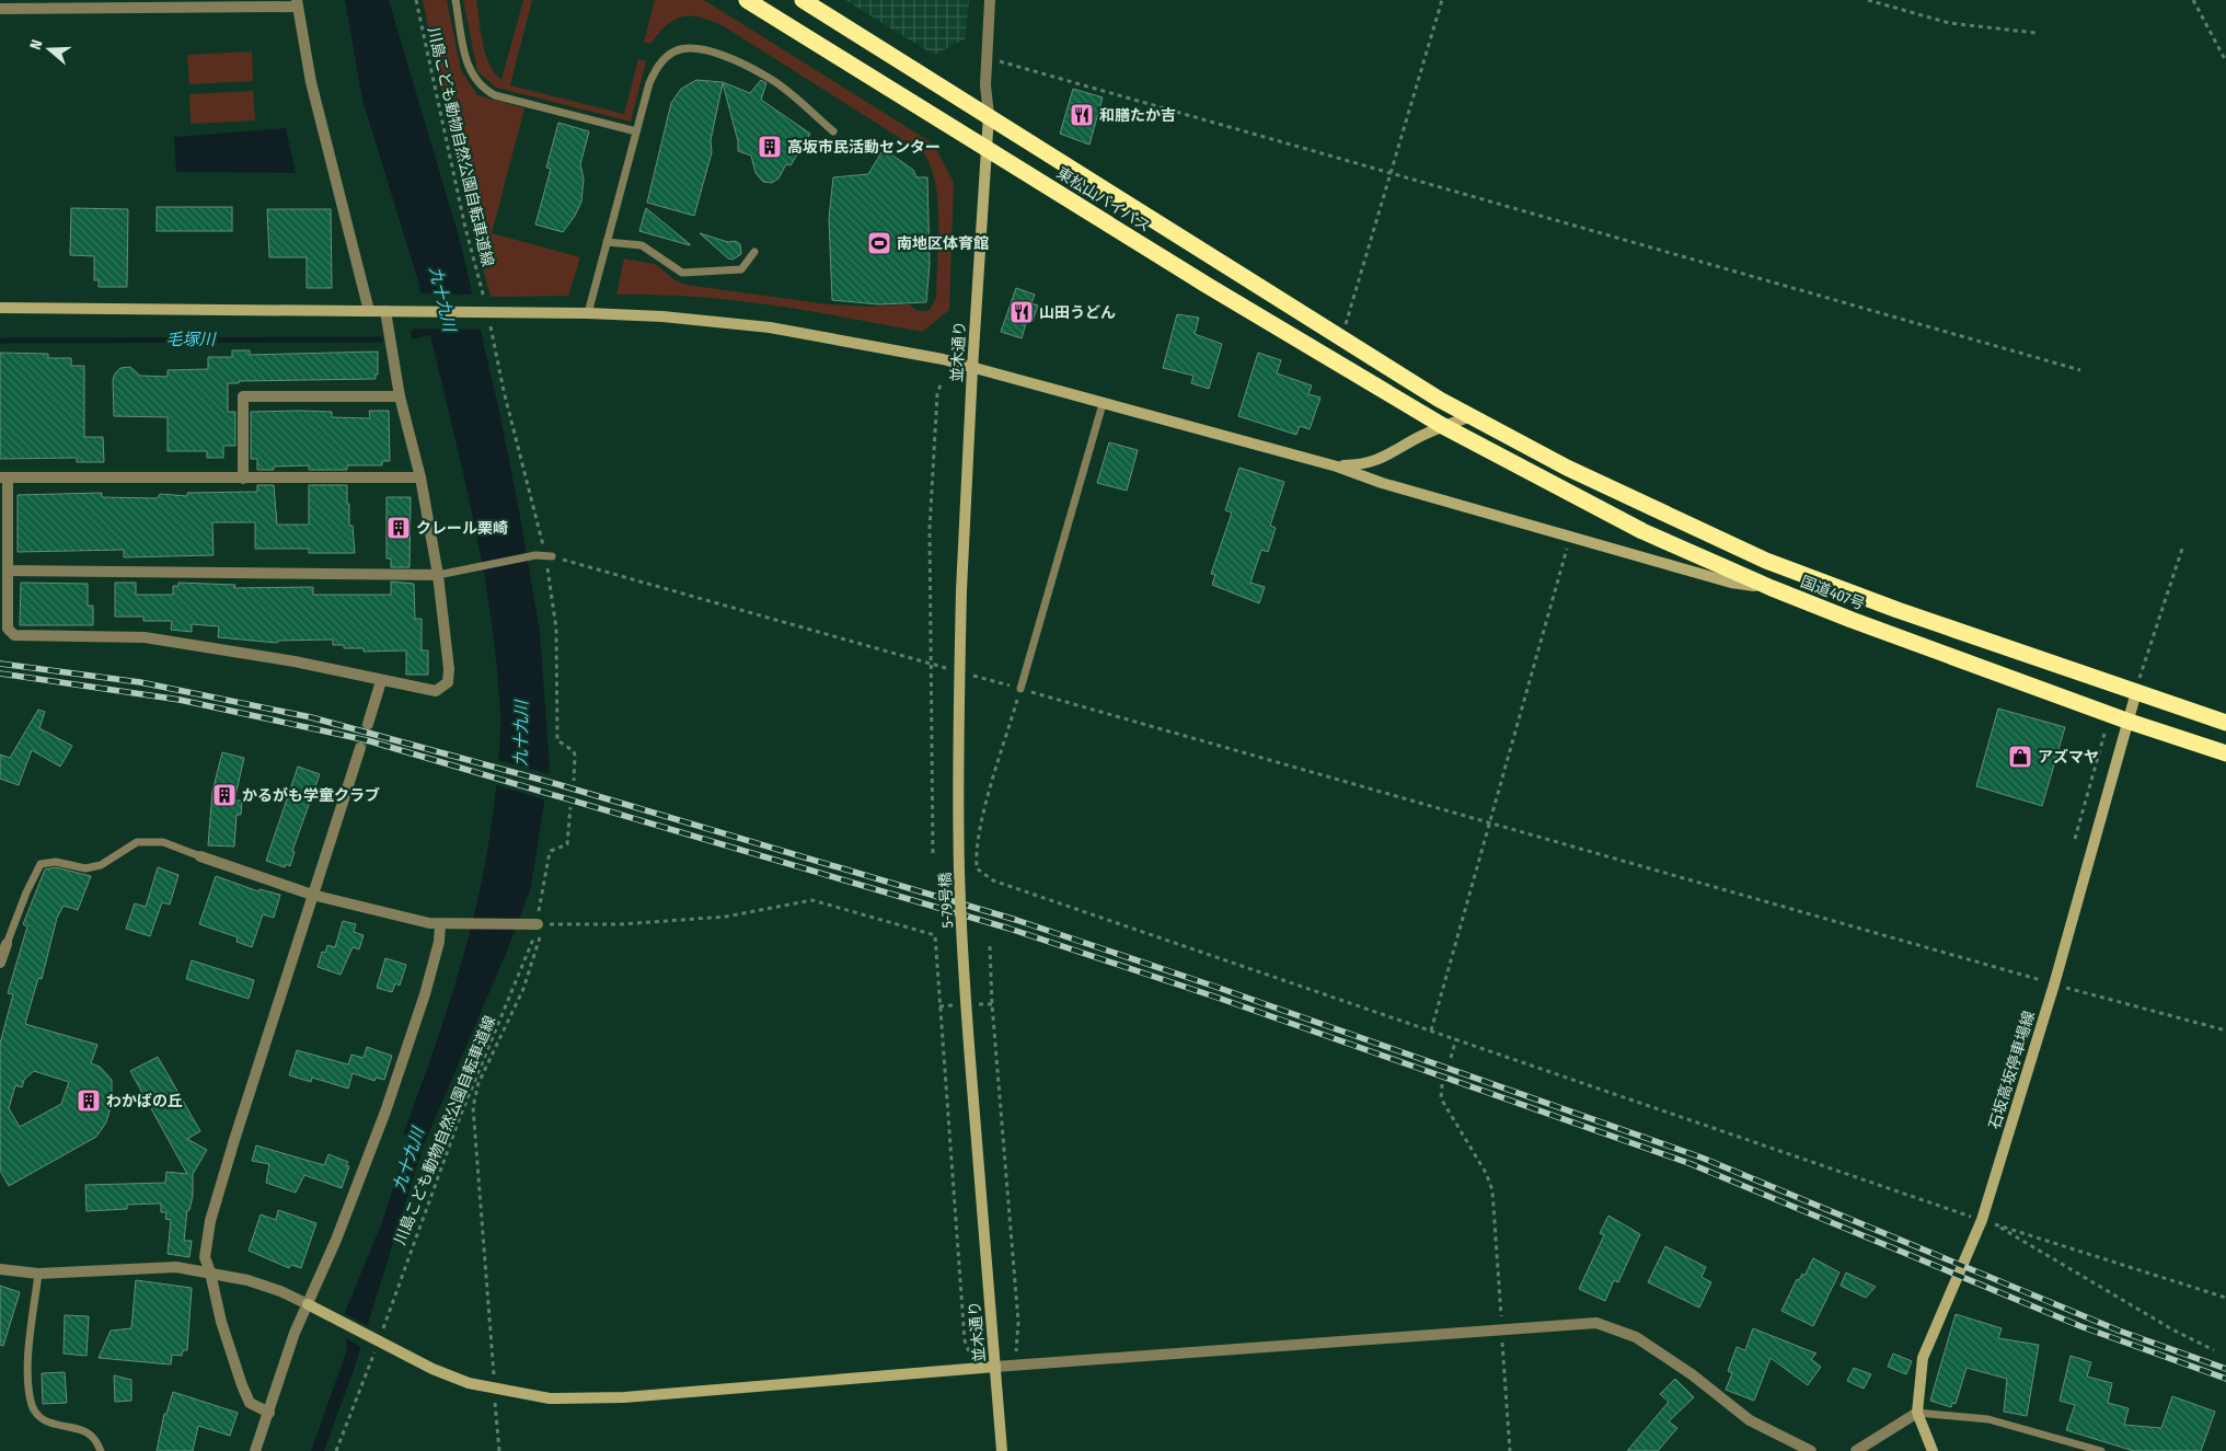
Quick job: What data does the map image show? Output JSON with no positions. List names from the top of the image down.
{
  "streets": {
    "highway": ["東松山バイパス", "国道407号"],
    "street": ["並木通り", "5-79号橋", "石坂高坂停車場線"],
    "path": ["川島こども動物自然公園自転車道線"]
  },
  "crossings": [
    ["東松山バイパス", "並木通り"],
    ["東松山バイパス", "国道407号"],
    ["並木通り", "5-79号橋"],
    ["国道407号", "石坂高坂停車場線"]
  ],
  "water": ["九十九川", "毛塚川"],
  "places": {
    "restaurant": ["和膳たか吉", "山田うどん"],
    "building": [
      "高坂市民活動センター",
      "クレール栗崎",
      "かるがも学童クラブ",
      "わかばの丘"
    ],
    "sports": ["南地区体育館"],
    "shop": ["アズマヤ"]
  },
  "north": "left"
}
